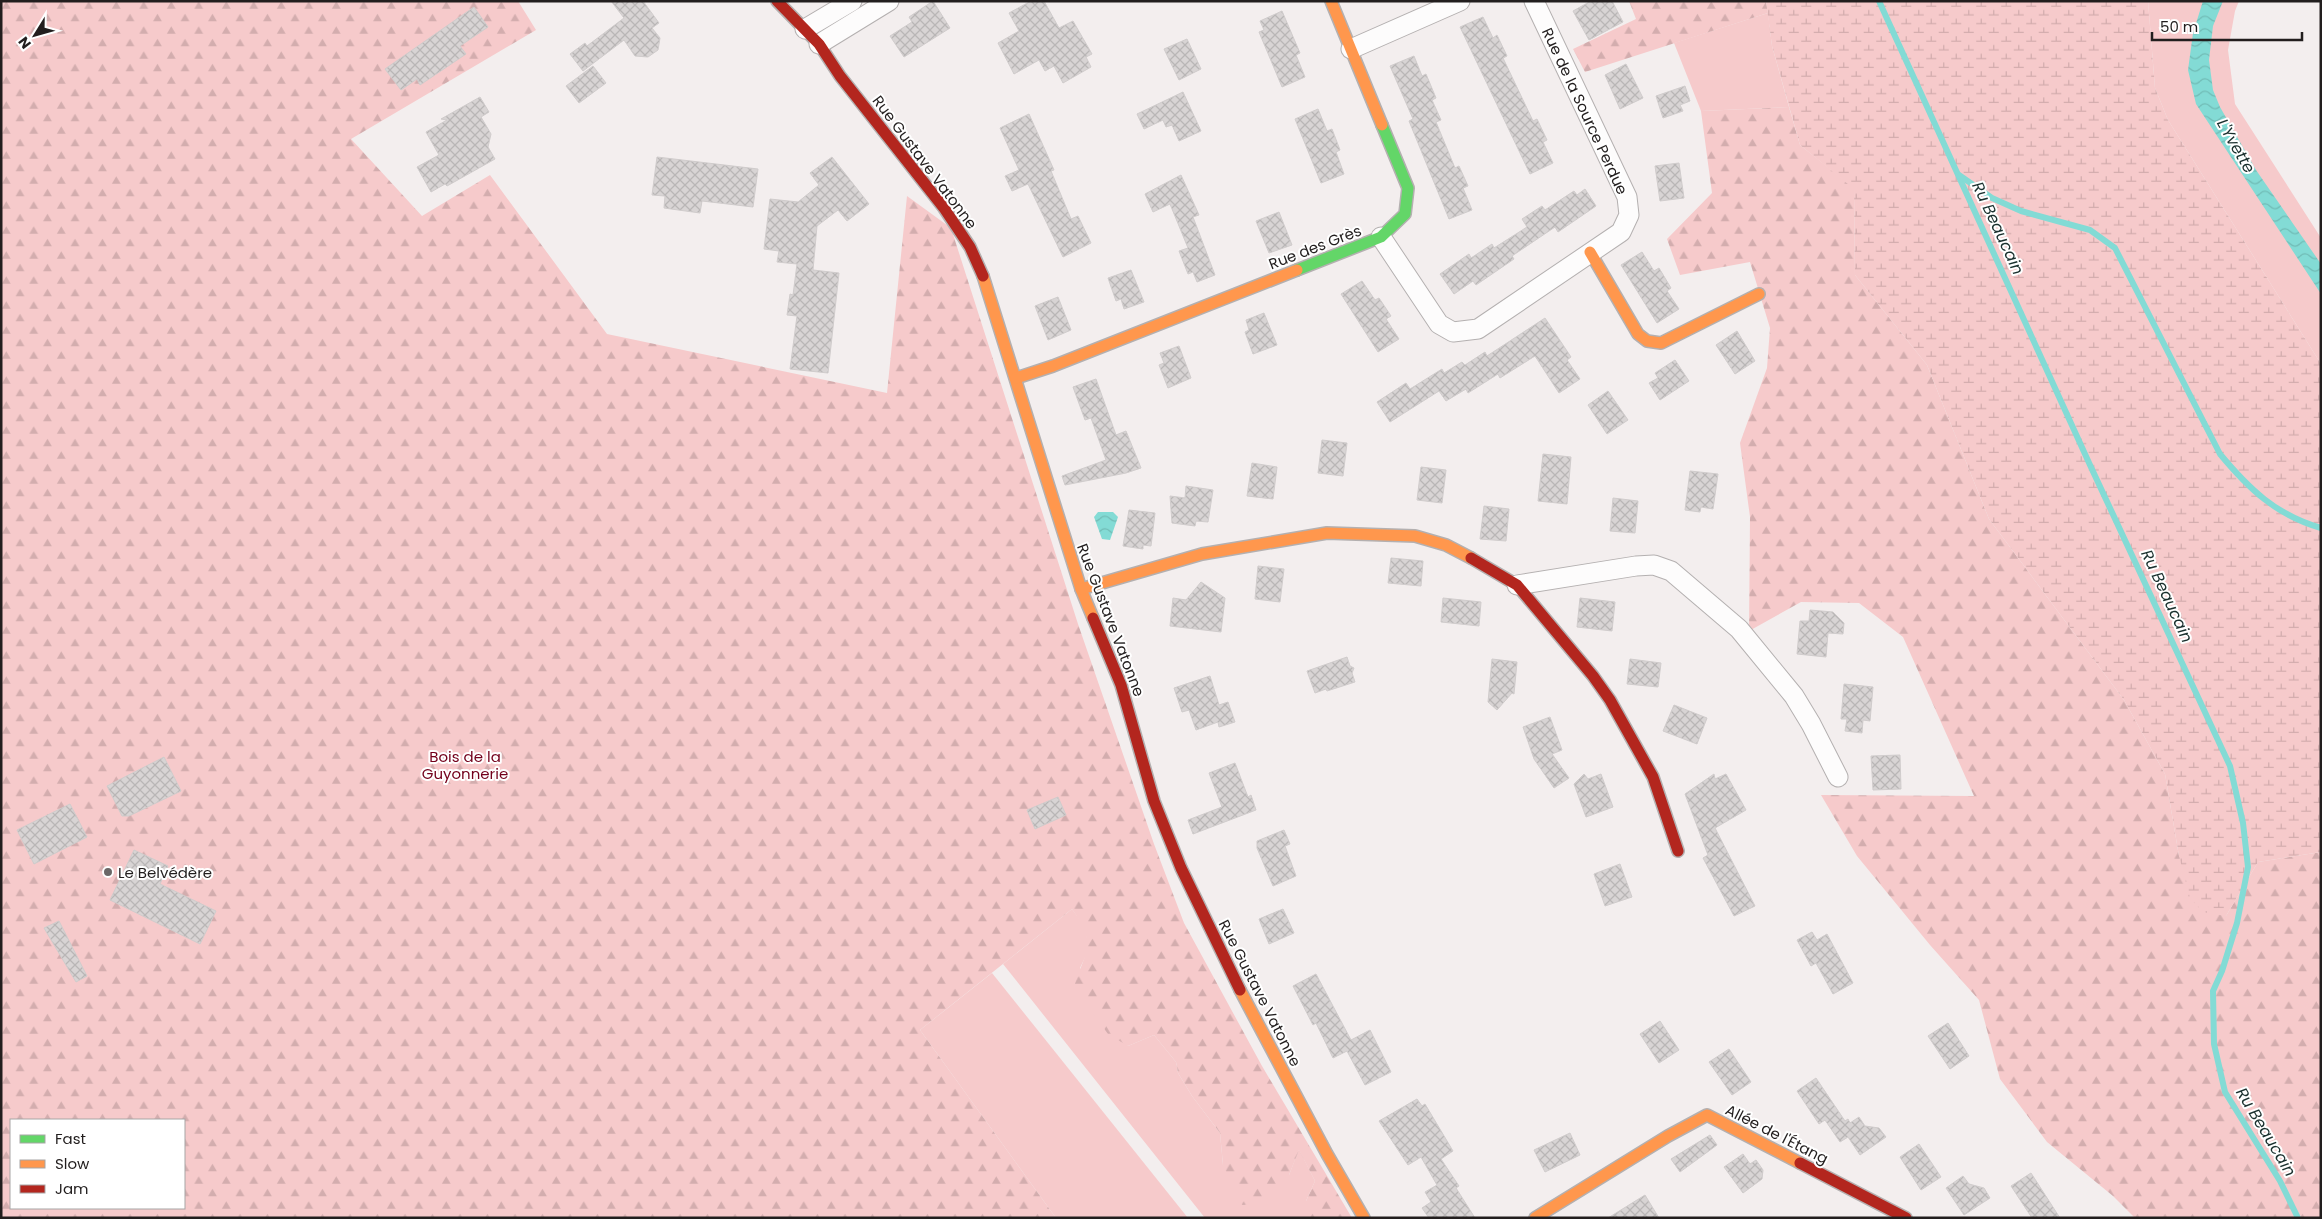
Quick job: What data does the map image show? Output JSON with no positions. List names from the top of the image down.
{
  "streets": {
    "street": [
      "Rue de la Source Perdue",
      "Rue Gustave Vatonne",
      "Rue des Grès",
      "Allée de l'Étang"
    ]
  },
  "crossings": [
    ["Rue de la Source Perdue", "Rue des Grès"],
    ["Rue Gustave Vatonne", "Rue des Grès"]
  ],
  "water": ["L'Yvette", "Ru Beaucain"],
  "parks": ["Bois de la Guyonnerie"],
  "places": ["Le Belvédère"],
  "legend": ["Fast", "Slow", "Jam"],
  "scale_bar": "50 m",
  "north": "bottom left"
}
